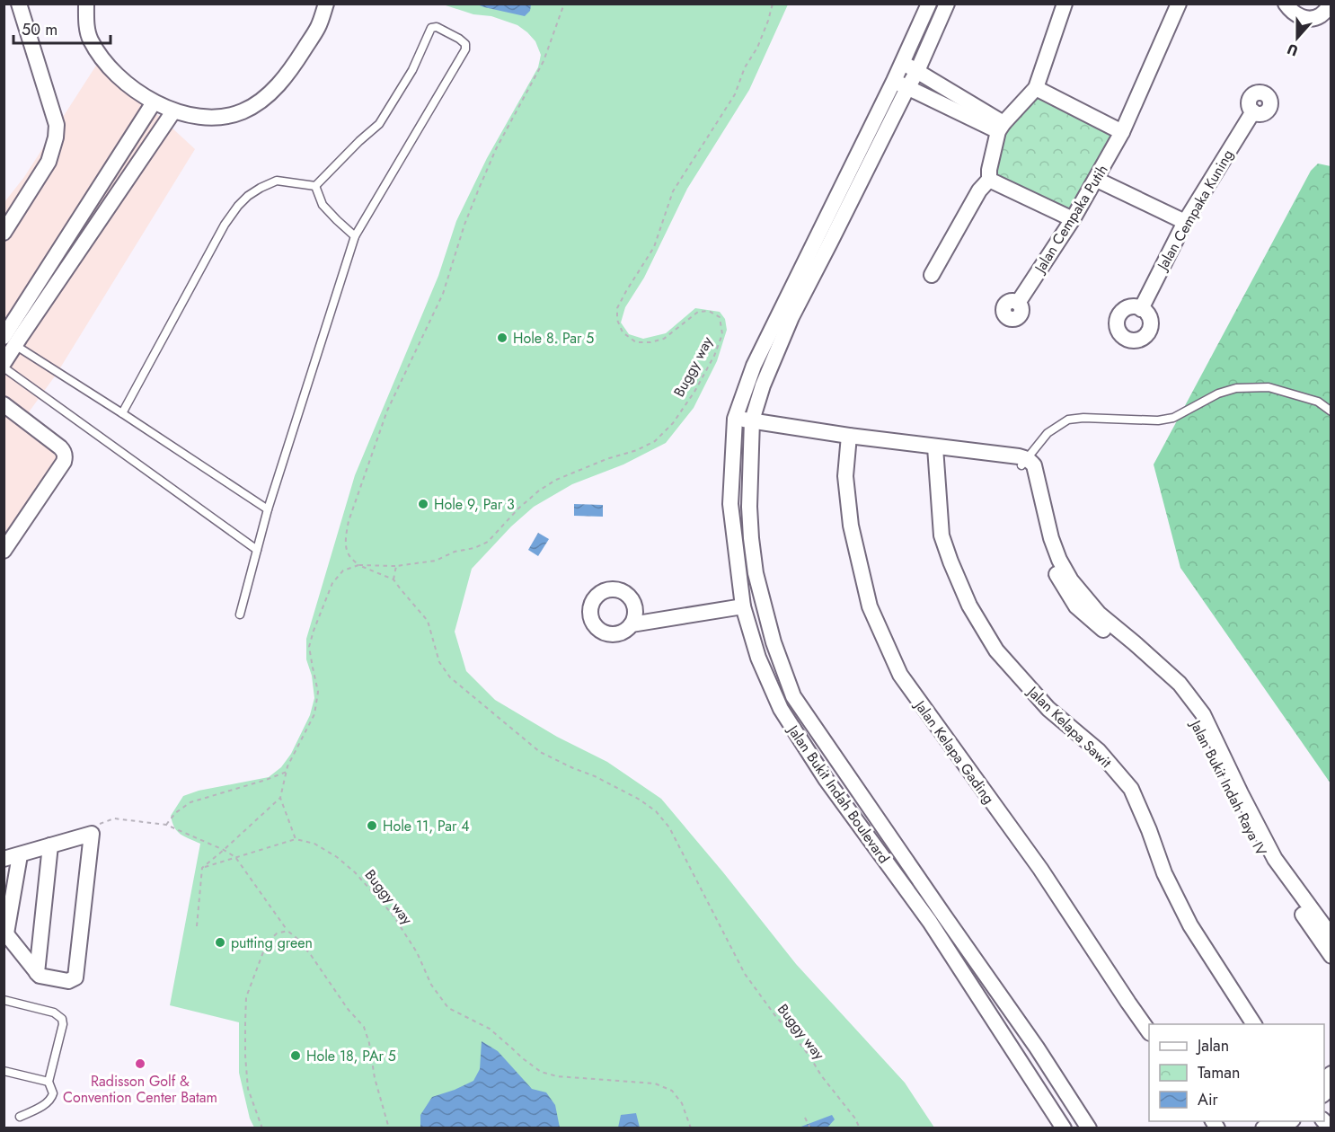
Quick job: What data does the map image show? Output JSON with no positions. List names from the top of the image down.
{
  "streets": {
    "street": [
      "Jalan Cempaka Kuning",
      "Jalan Cempaka Putih",
      "Jalan Kelapa Sawit",
      "Jalan Kelapa Gading",
      "Jalan Bukit Indah Raya IV",
      "Jalan Bukit Indah Boulevard"
    ],
    "path": ["Buggy way"]
  },
  "places": [
    "Hole 8. Par 5",
    "Hole 9, Par 3",
    "Hole 11, Par 4",
    "putting green",
    "Hole 18, PAr 5",
    "Radisson Golf & Convention Center Batam"
  ],
  "legend": ["Jalan", "Taman", "Air"],
  "scale_bar": "50 m",
  "north": "bottom"
}
